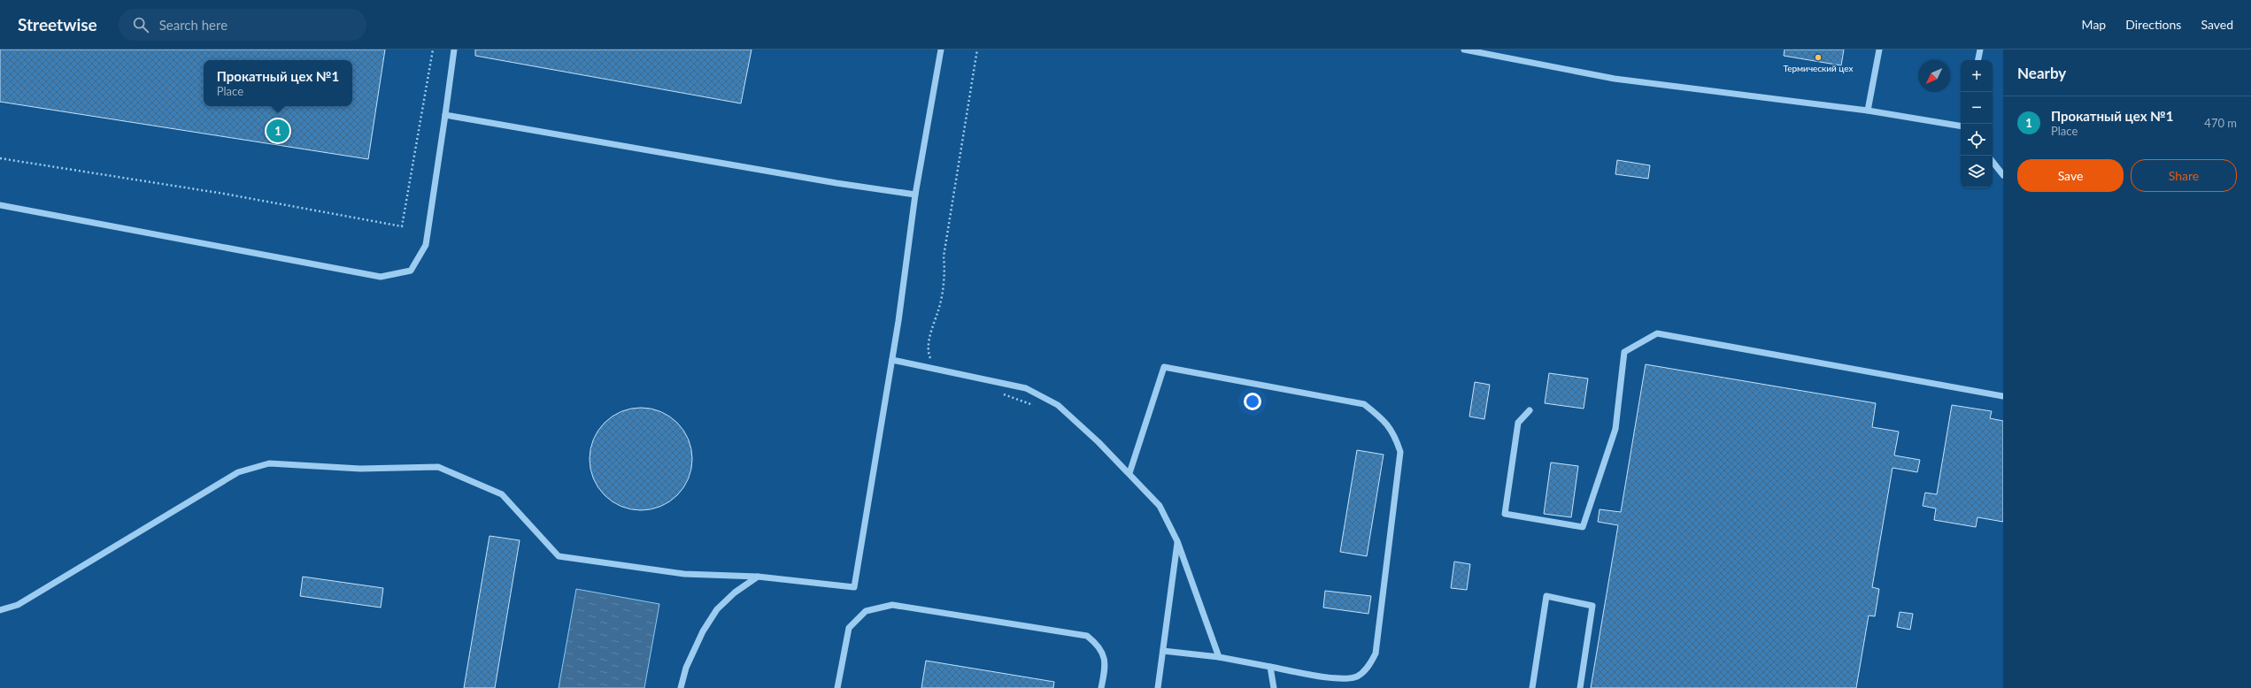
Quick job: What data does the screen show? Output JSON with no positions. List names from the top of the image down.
{
  "places": ["Термический цех"],
  "north": "bottom left",
  "page": {
    "header": "Streetwise",
    "search": "Search here",
    "nav": ["Map", "Directions", "Saved"],
    "heading": "Nearby",
    "map_buttons": ["+", "−"],
    "popup": ["Прокатный цех №1", "Place"],
    "list": [
      {
        "mark": "1",
        "name": "Прокатный цех №1",
        "note": "Place",
        "value": "470 m"
      }
    ],
    "pins": "1",
    "buttons": ["Save", "Share"]
  }
}
